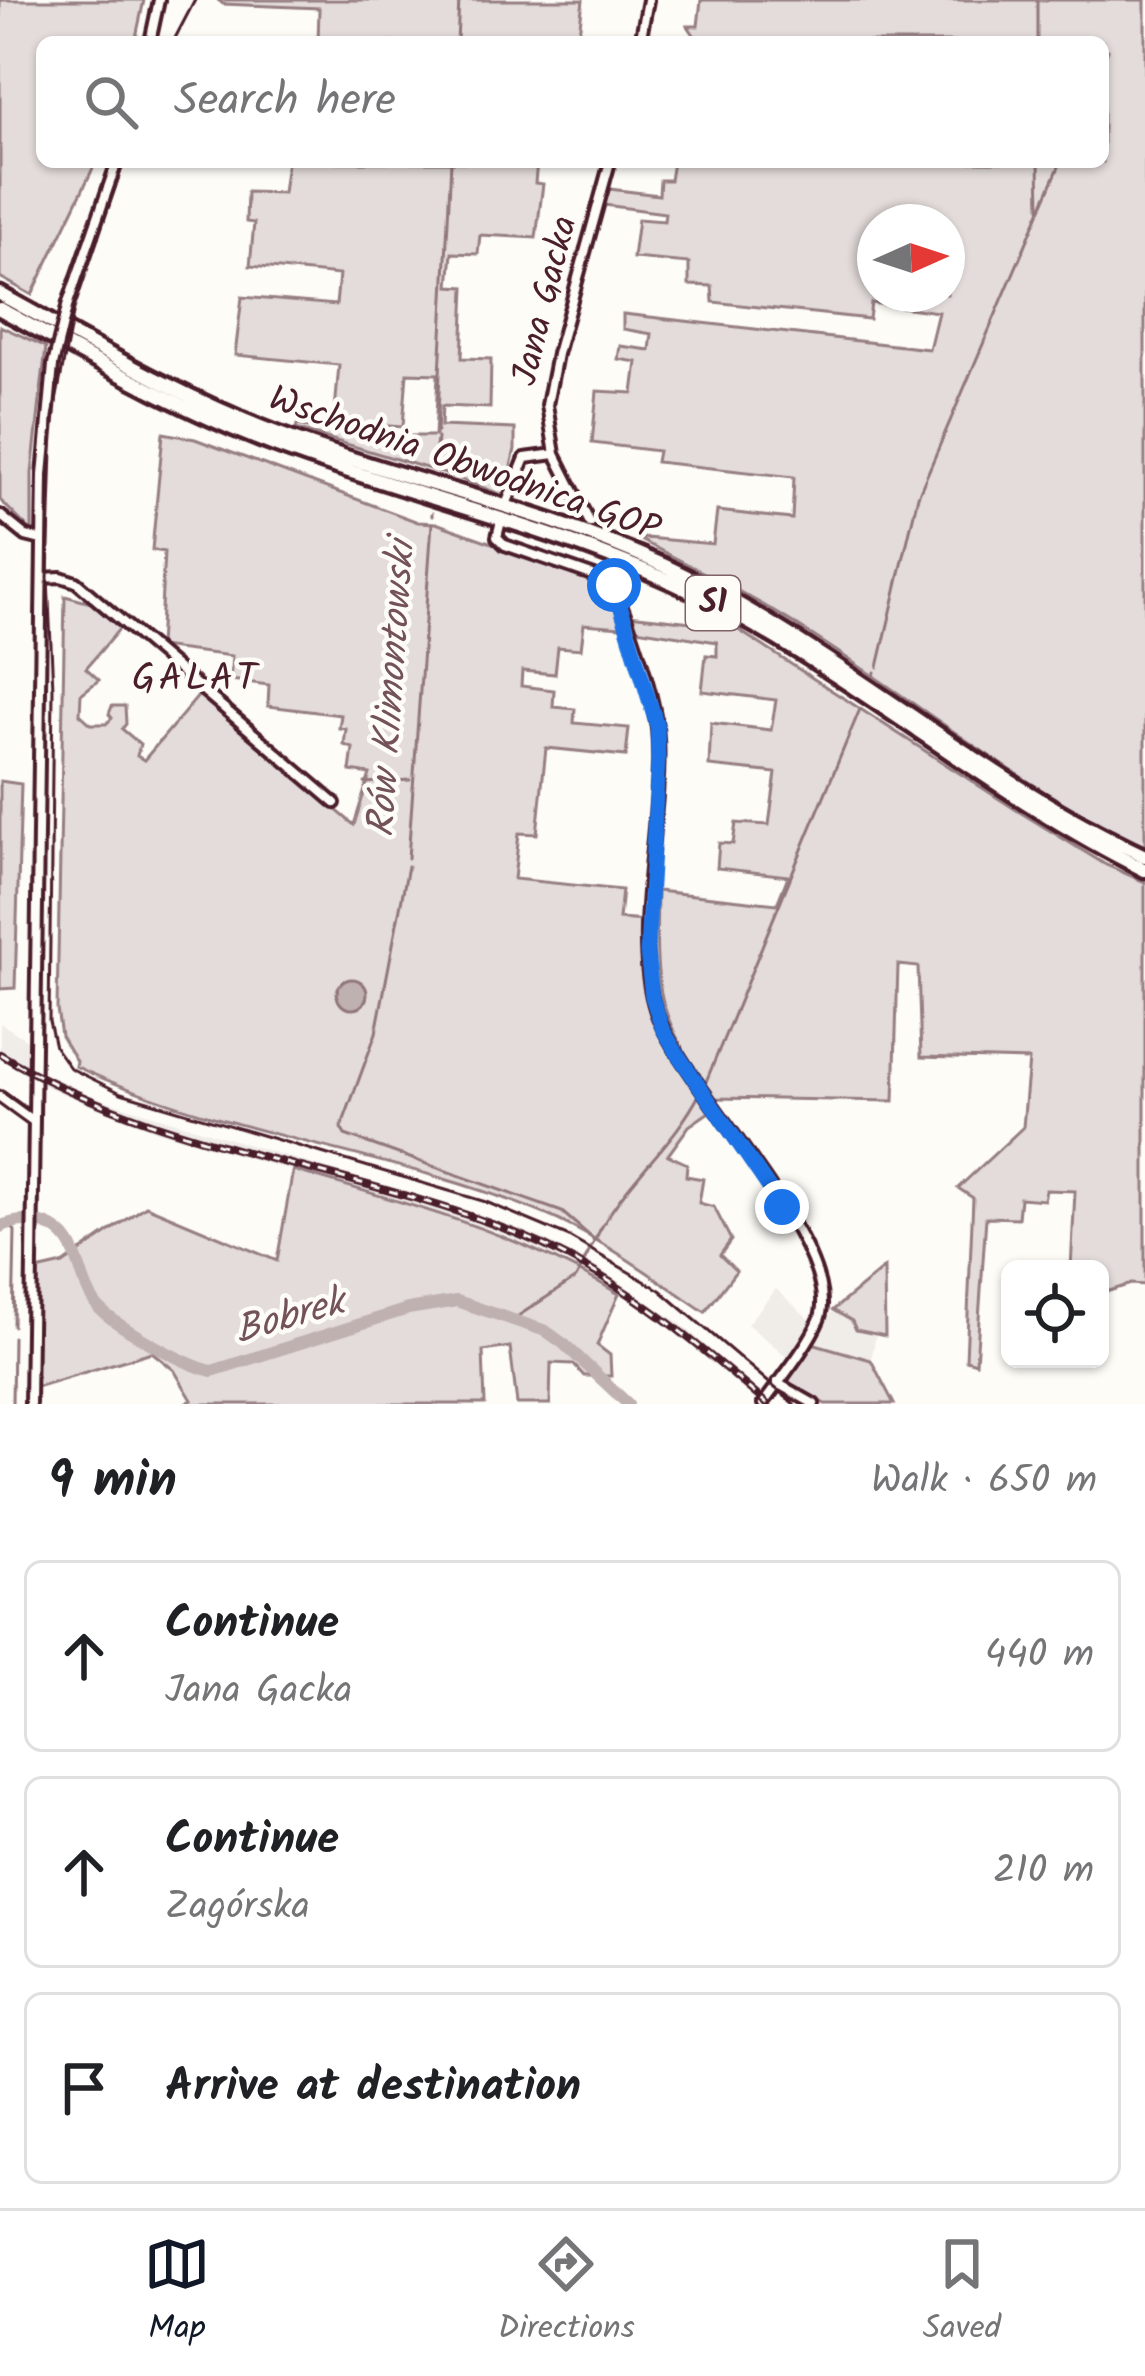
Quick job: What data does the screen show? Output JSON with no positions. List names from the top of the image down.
{
  "streets": {
    "highway": ["Wschodnia Obwodnica GOP", "S1"],
    "street": ["Jana Gacka"]
  },
  "districts": ["GALAT"],
  "water": ["Rów Klimontowski", "Bobrek"],
  "north": "right",
  "page": {
    "search": "Search here",
    "heading": ["9 min", "Walk · 650 m"],
    "list": [
      ["Continue", "Jana Gacka", "440 m"],
      ["Continue", "Zagórska", "210 m"],
      "Arrive at destination"
    ],
    "nav": ["Map", "Directions", "Saved"]
  }
}
